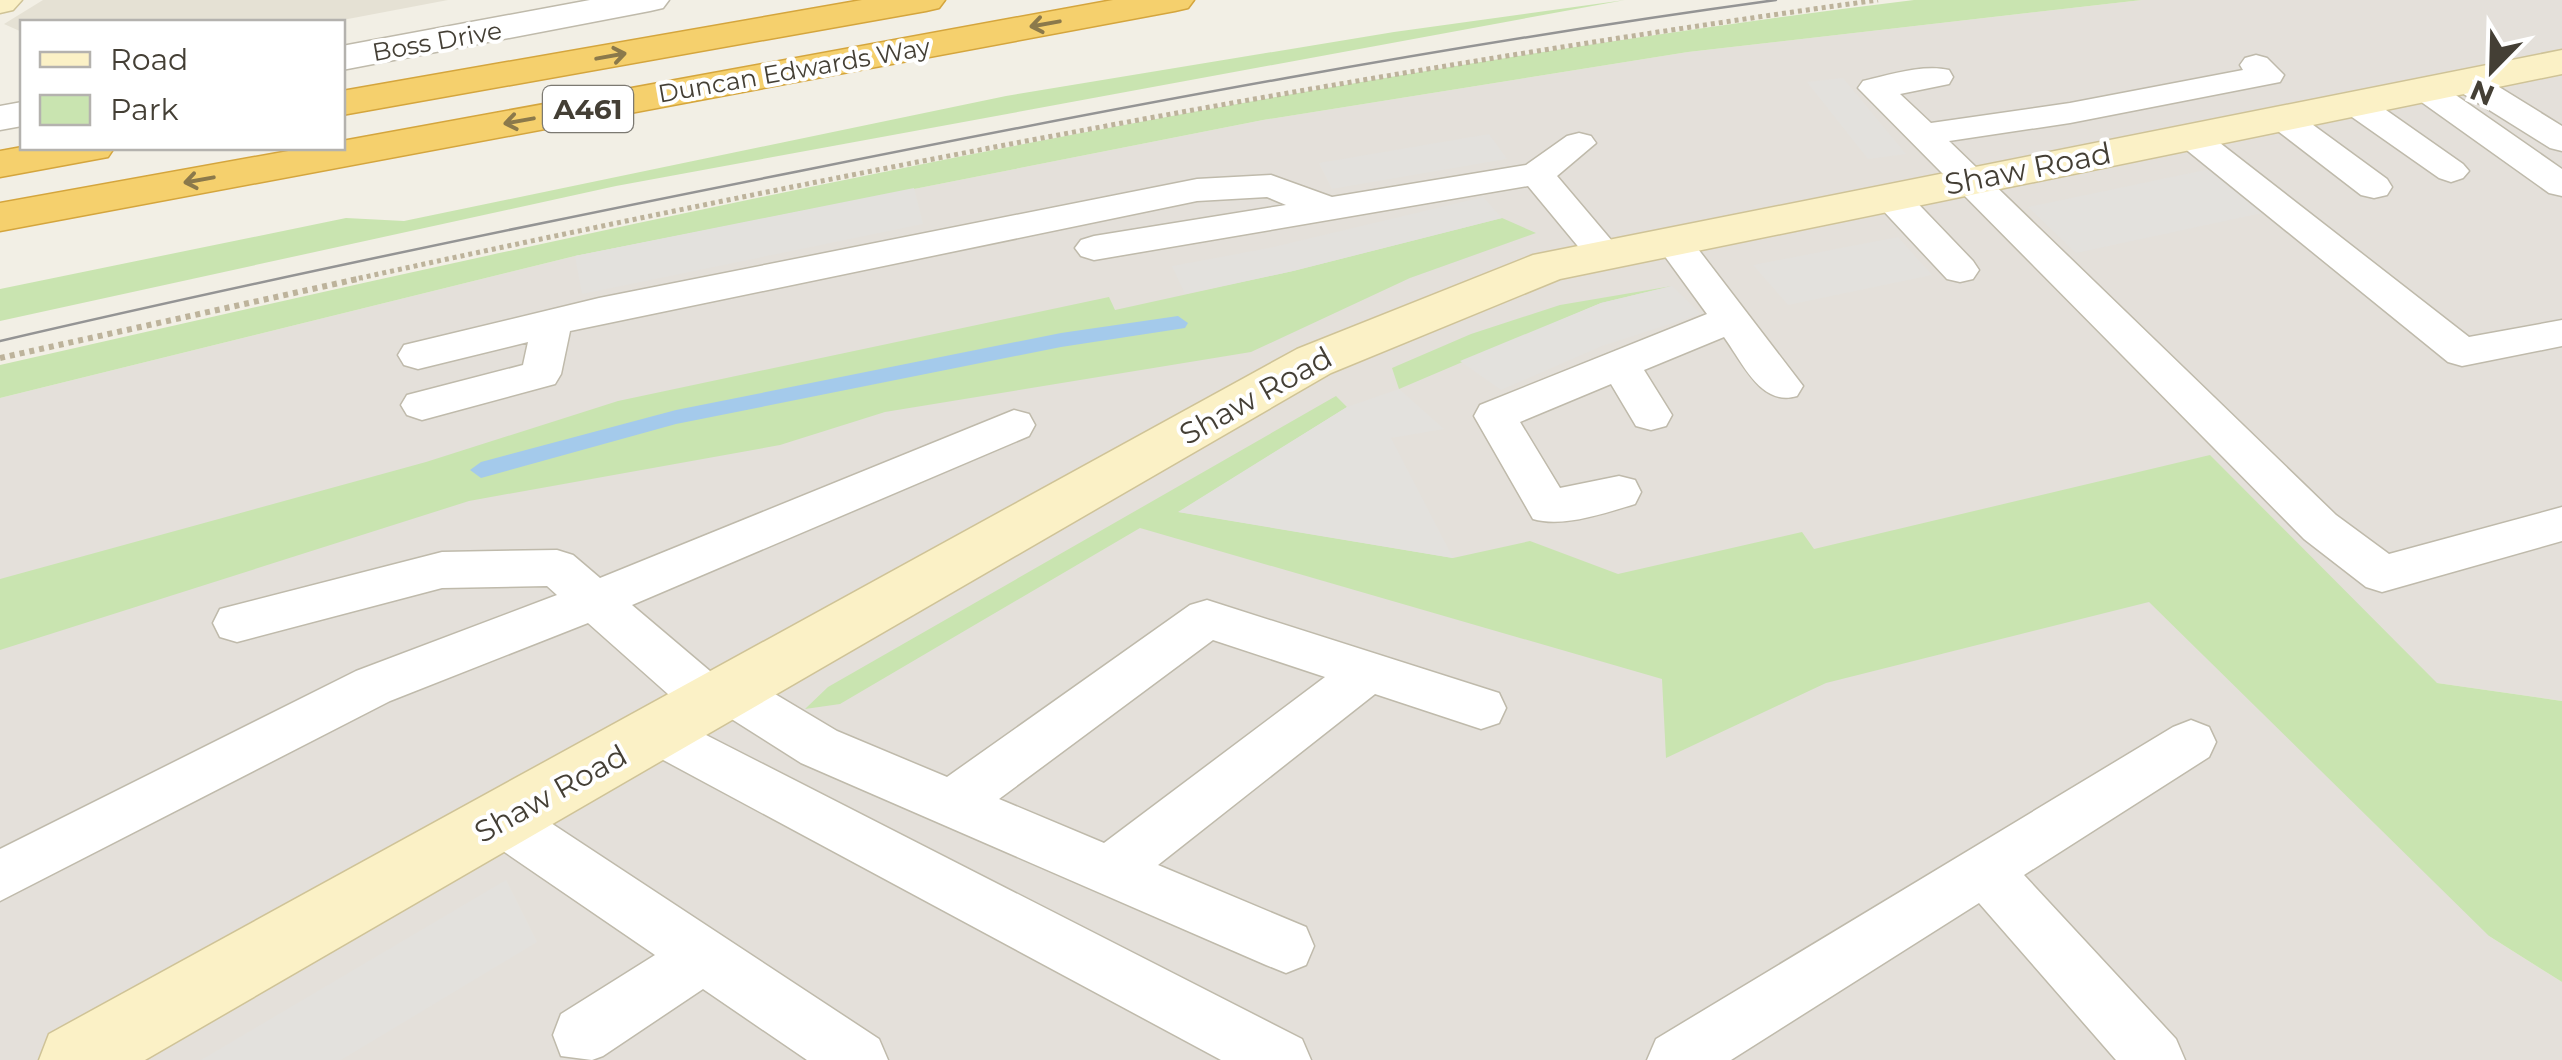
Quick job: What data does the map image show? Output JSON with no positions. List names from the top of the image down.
{
  "streets": {
    "highway": ["Duncan Edwards Way", "A461"],
    "street": ["Boss Drive", "Shaw Road"]
  },
  "legend": ["Road", "Park"],
  "north": "bottom left"
}
